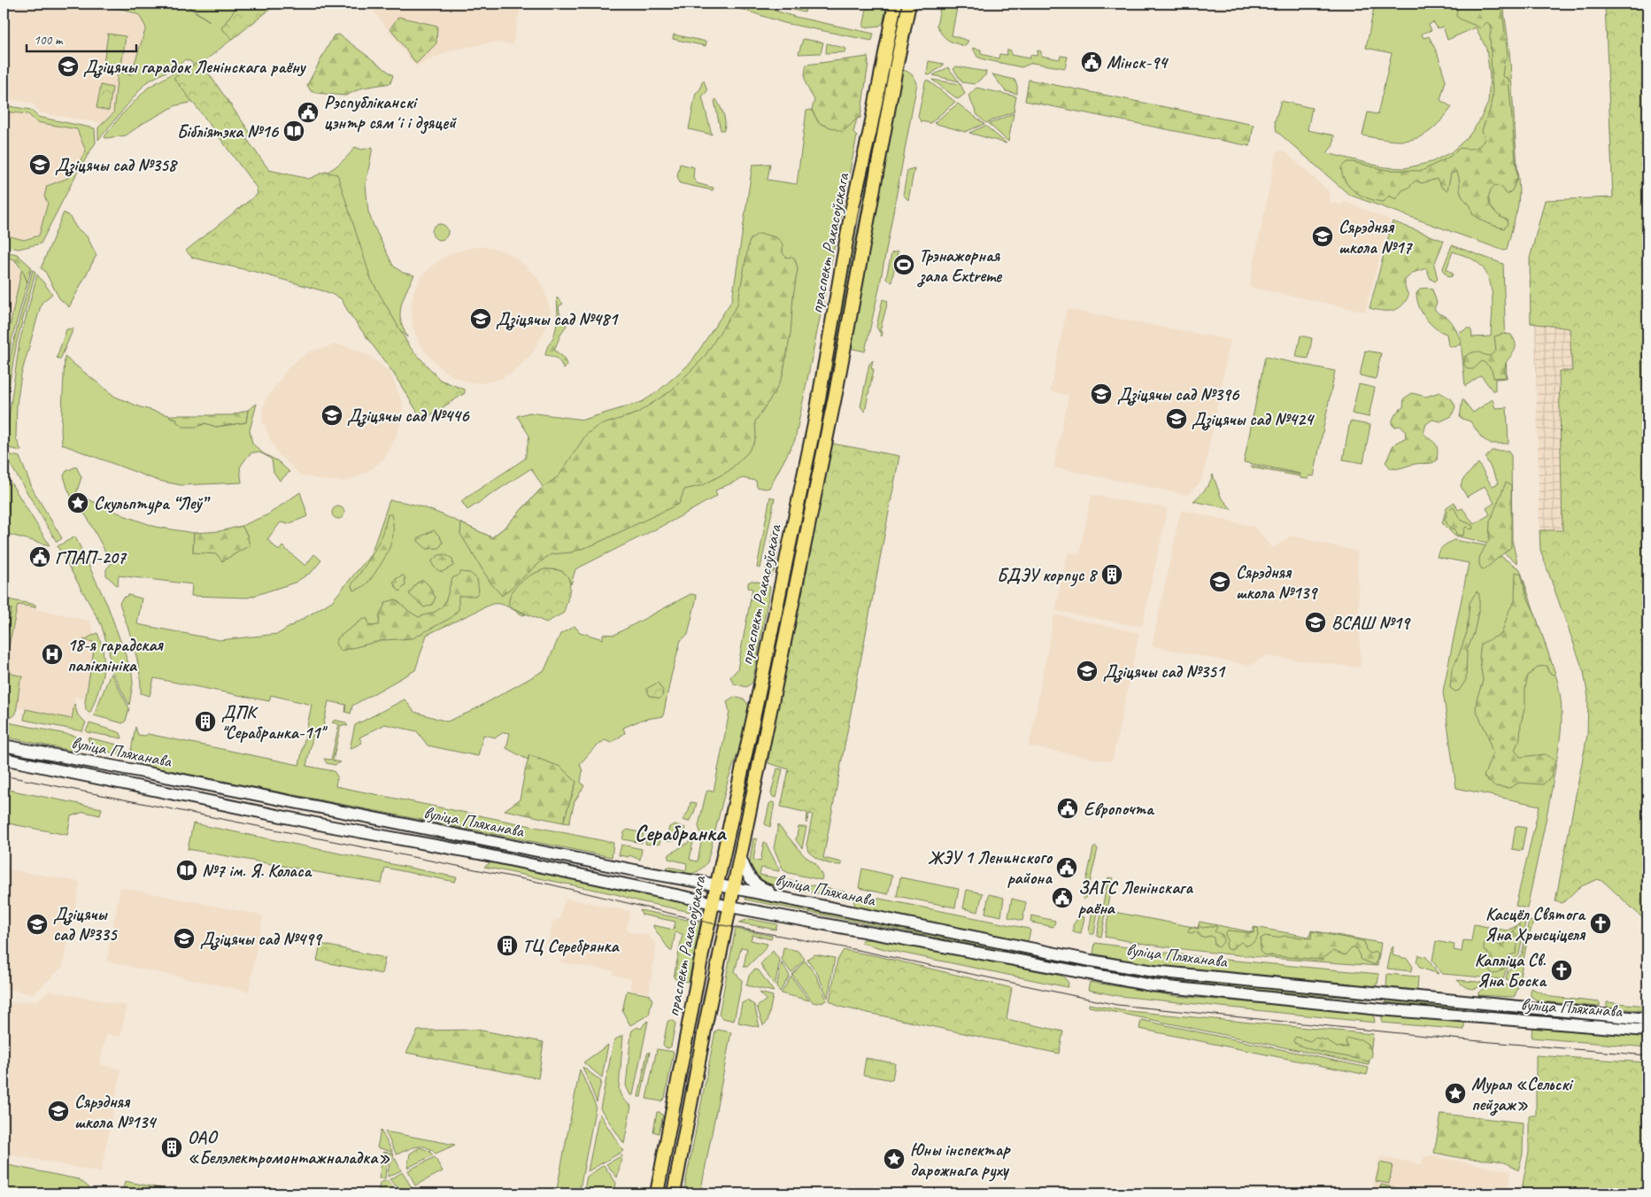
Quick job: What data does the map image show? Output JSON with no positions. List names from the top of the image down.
{
  "streets": {
    "main road": ["праспект Ракасоўскага", "вуліца Пляханава"]
  },
  "crossings": [
    ["праспект Ракасоўскага", "вуліца Пляханава"]
  ],
  "districts": ["Серабранка"],
  "places": {
    "public building": [
      "Мінск-94",
      "Рэспубліканскі цэнтр сямʼі і дзяцей",
      "ГПАП-207",
      "Европочта",
      "ЖЭУ 1 Ленинского района",
      "ЗАГС Ленінскага раёна"
    ],
    "school or university": [
      "Дзіцячы гарадок Ленінскага раёну",
      "Дзіцячы сад №358",
      "Сярэдняя школа №17",
      "Дзіцячы сад №481",
      "Дзіцячы сад №396",
      "Дзіцячы сад №446",
      "Дзіцячы сад №424",
      "Сярэдняя школа №139",
      "ВСАШ №19",
      "Дзіцячы сад №351",
      "Дзіцячы сад №335",
      "Дзіцячы сад №499",
      "Сярэдняя школа №134"
    ],
    "library": ["Бібліятэка №16", "№7 ім. Я. Коласа"],
    "sports": ["Трэнажорная зала Extreme"],
    "place": ["Скульптура “Леў”", "Мурал «Сельскі пейзаж»", "Юны інспектар дарожнага руху"],
    "building": [
      "БДЭУ корпус 8",
      "ДПК \"Серабранка-11\"",
      "ТЦ Серебрянка",
      "ОАО «Белэлектромонтажналадка»"
    ],
    "hospital": ["18-я гарадская паліклініка"],
    "church": ["Касцёл Святога Яна Хрысціцеля", "Капліца Св. Яна Боска"]
  },
  "scale_bar": "100 m"
}
